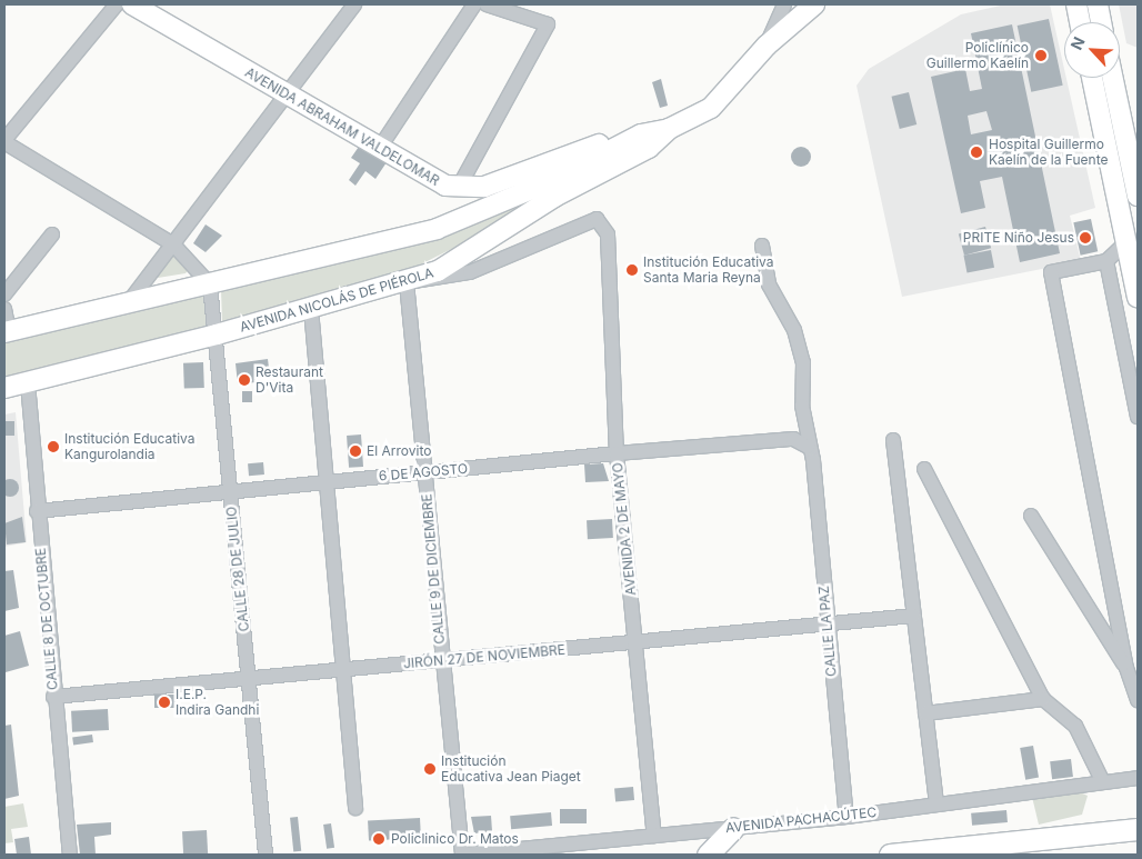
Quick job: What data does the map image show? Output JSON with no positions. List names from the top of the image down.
{
  "streets": {
    "main road": ["AVENIDA ABRAHAM VALDELOMAR", "AVENIDA NICOLÁS DE PIÉROLA"],
    "street": [
      "6 DE AGOSTO",
      "AVENIDA 2 DE MAYO",
      "CALLE 28 DE JULIO",
      "CALLE 9 DE DICIEMBRE",
      "CALLE 8 DE OCTUBRE",
      "CALLE LA PAZ",
      "JIRÓN 27 DE NOVIEMBRE",
      "AVENIDA PACHACÚTEC"
    ]
  },
  "crossings": [
    ["AVENIDA ABRAHAM VALDELOMAR", "AVENIDA NICOLÁS DE PIÉROLA"],
    ["AVENIDA NICOLÁS DE PIÉROLA", "AVENIDA 2 DE MAYO"],
    ["AVENIDA NICOLÁS DE PIÉROLA", "CALLE 28 DE JULIO"],
    ["AVENIDA NICOLÁS DE PIÉROLA", "CALLE 9 DE DICIEMBRE"],
    ["AVENIDA NICOLÁS DE PIÉROLA", "CALLE 8 DE OCTUBRE"],
    ["6 DE AGOSTO", "AVENIDA 2 DE MAYO"],
    ["6 DE AGOSTO", "CALLE 28 DE JULIO"],
    ["6 DE AGOSTO", "CALLE 9 DE DICIEMBRE"],
    ["6 DE AGOSTO", "CALLE 8 DE OCTUBRE"],
    ["6 DE AGOSTO", "CALLE LA PAZ"],
    ["AVENIDA 2 DE MAYO", "CALLE 9 DE DICIEMBRE"],
    ["AVENIDA 2 DE MAYO", "JIRÓN 27 DE NOVIEMBRE"],
    ["AVENIDA 2 DE MAYO", "AVENIDA PACHACÚTEC"],
    ["CALLE 28 DE JULIO", "JIRÓN 27 DE NOVIEMBRE"],
    ["CALLE 9 DE DICIEMBRE", "JIRÓN 27 DE NOVIEMBRE"],
    ["CALLE 9 DE DICIEMBRE", "AVENIDA PACHACÚTEC"],
    ["CALLE 8 DE OCTUBRE", "JIRÓN 27 DE NOVIEMBRE"],
    ["CALLE LA PAZ", "JIRÓN 27 DE NOVIEMBRE"],
    ["CALLE LA PAZ", "AVENIDA PACHACÚTEC"]
  ],
  "places": [
    "Policlínico Guillermo Kaelín",
    "Hospital Guillermo Kaelín de la Fuente",
    "PRITE Niño Jesus",
    "Institución Educativa Santa Maria Reyna",
    "Restaurant D'Vita",
    "Institución Educativa Kangurolandia",
    "El Arrovito",
    "I.E.P. Indira Gandhi",
    "Institución Educativa Jean Piaget",
    "Policlinico Dr. Matos"
  ],
  "north": "top left"
}
